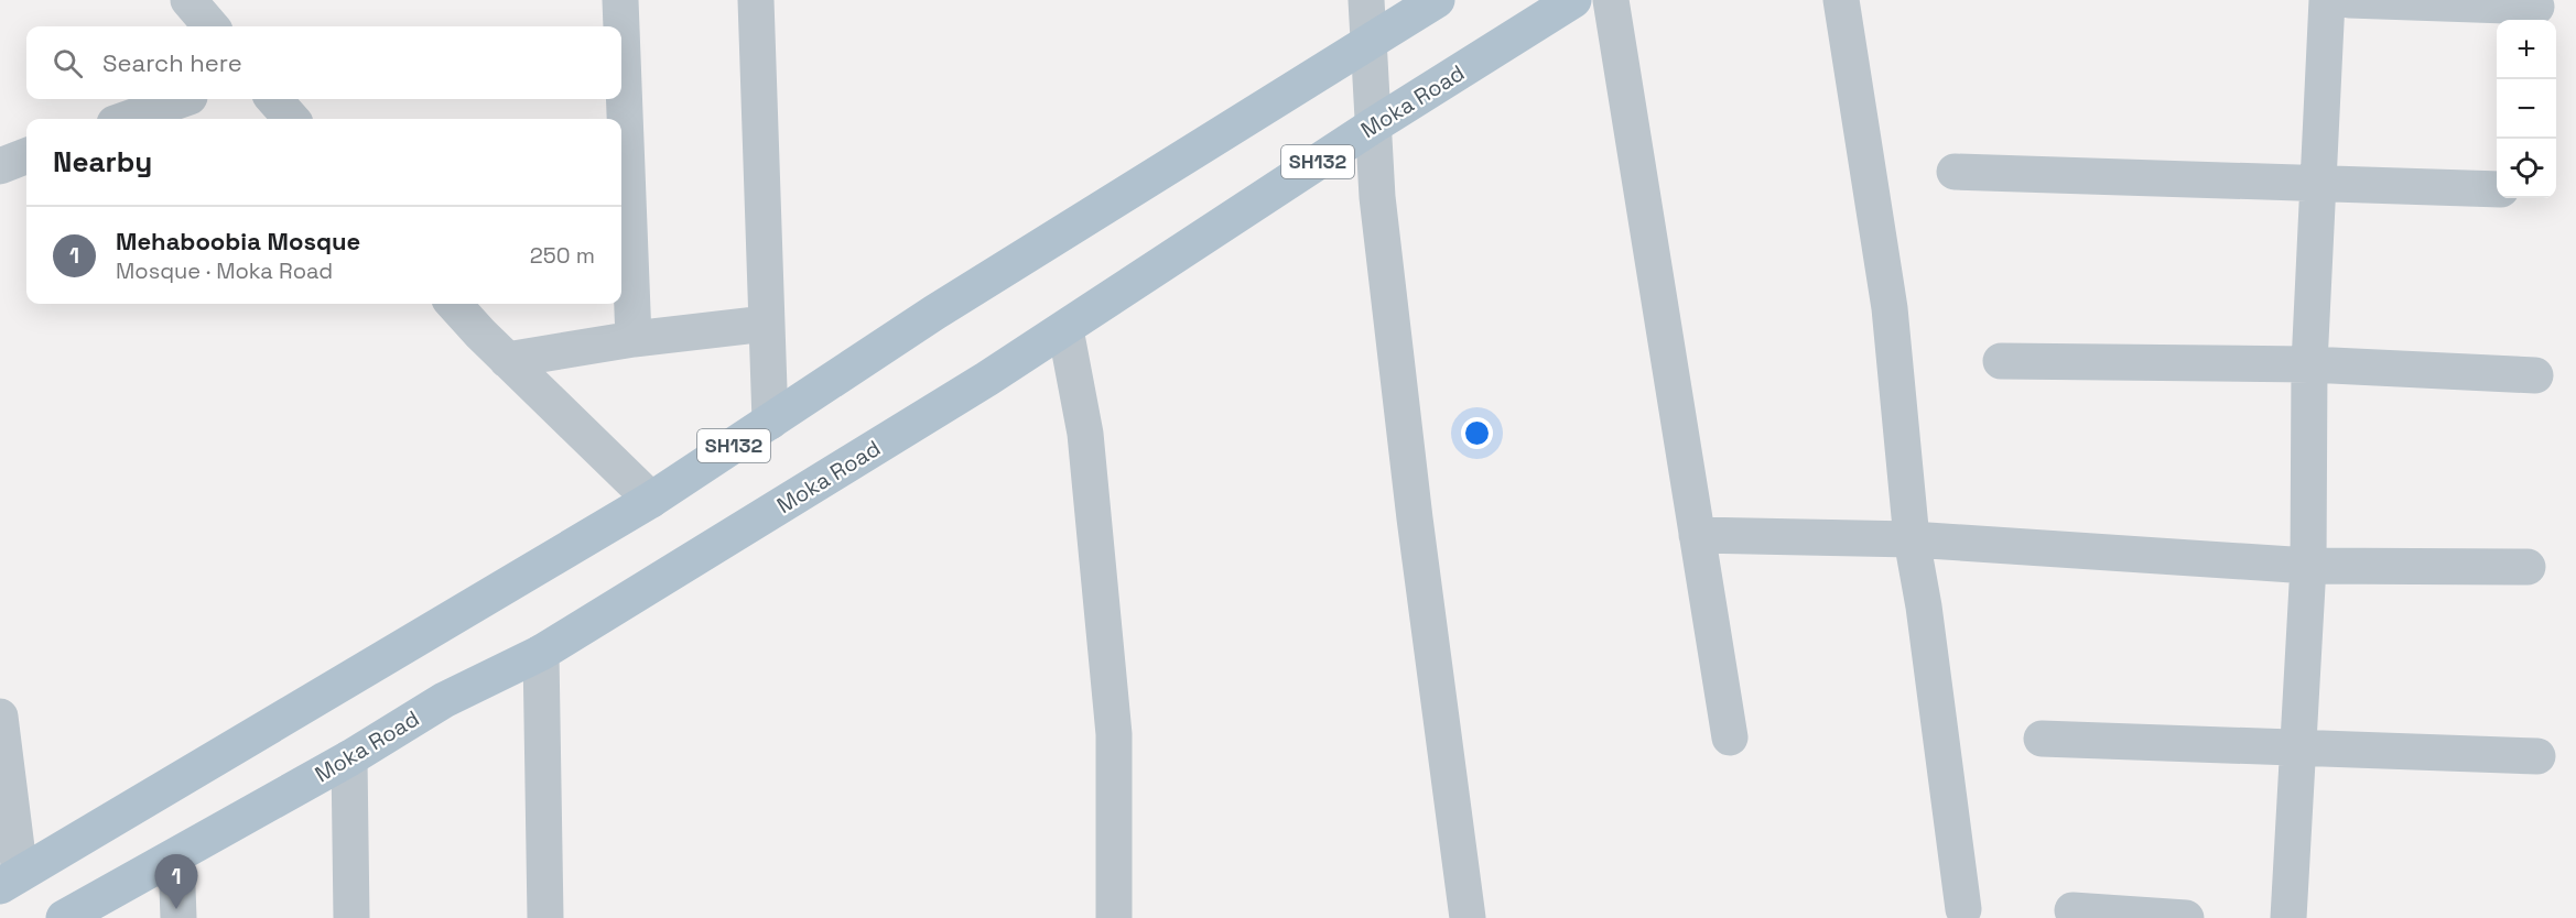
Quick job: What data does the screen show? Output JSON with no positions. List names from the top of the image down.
{
  "streets": {
    "main road": ["Moka Road", "SH132"]
  },
  "page": {
    "map_buttons": ["+", "−"],
    "search": "Search here",
    "heading": "Nearby",
    "list": [
      {
        "mark": "1",
        "name": "Mehaboobia Mosque",
        "note": "Mosque · Moka Road",
        "value": "250 m"
      }
    ],
    "pins": "1"
  }
}
